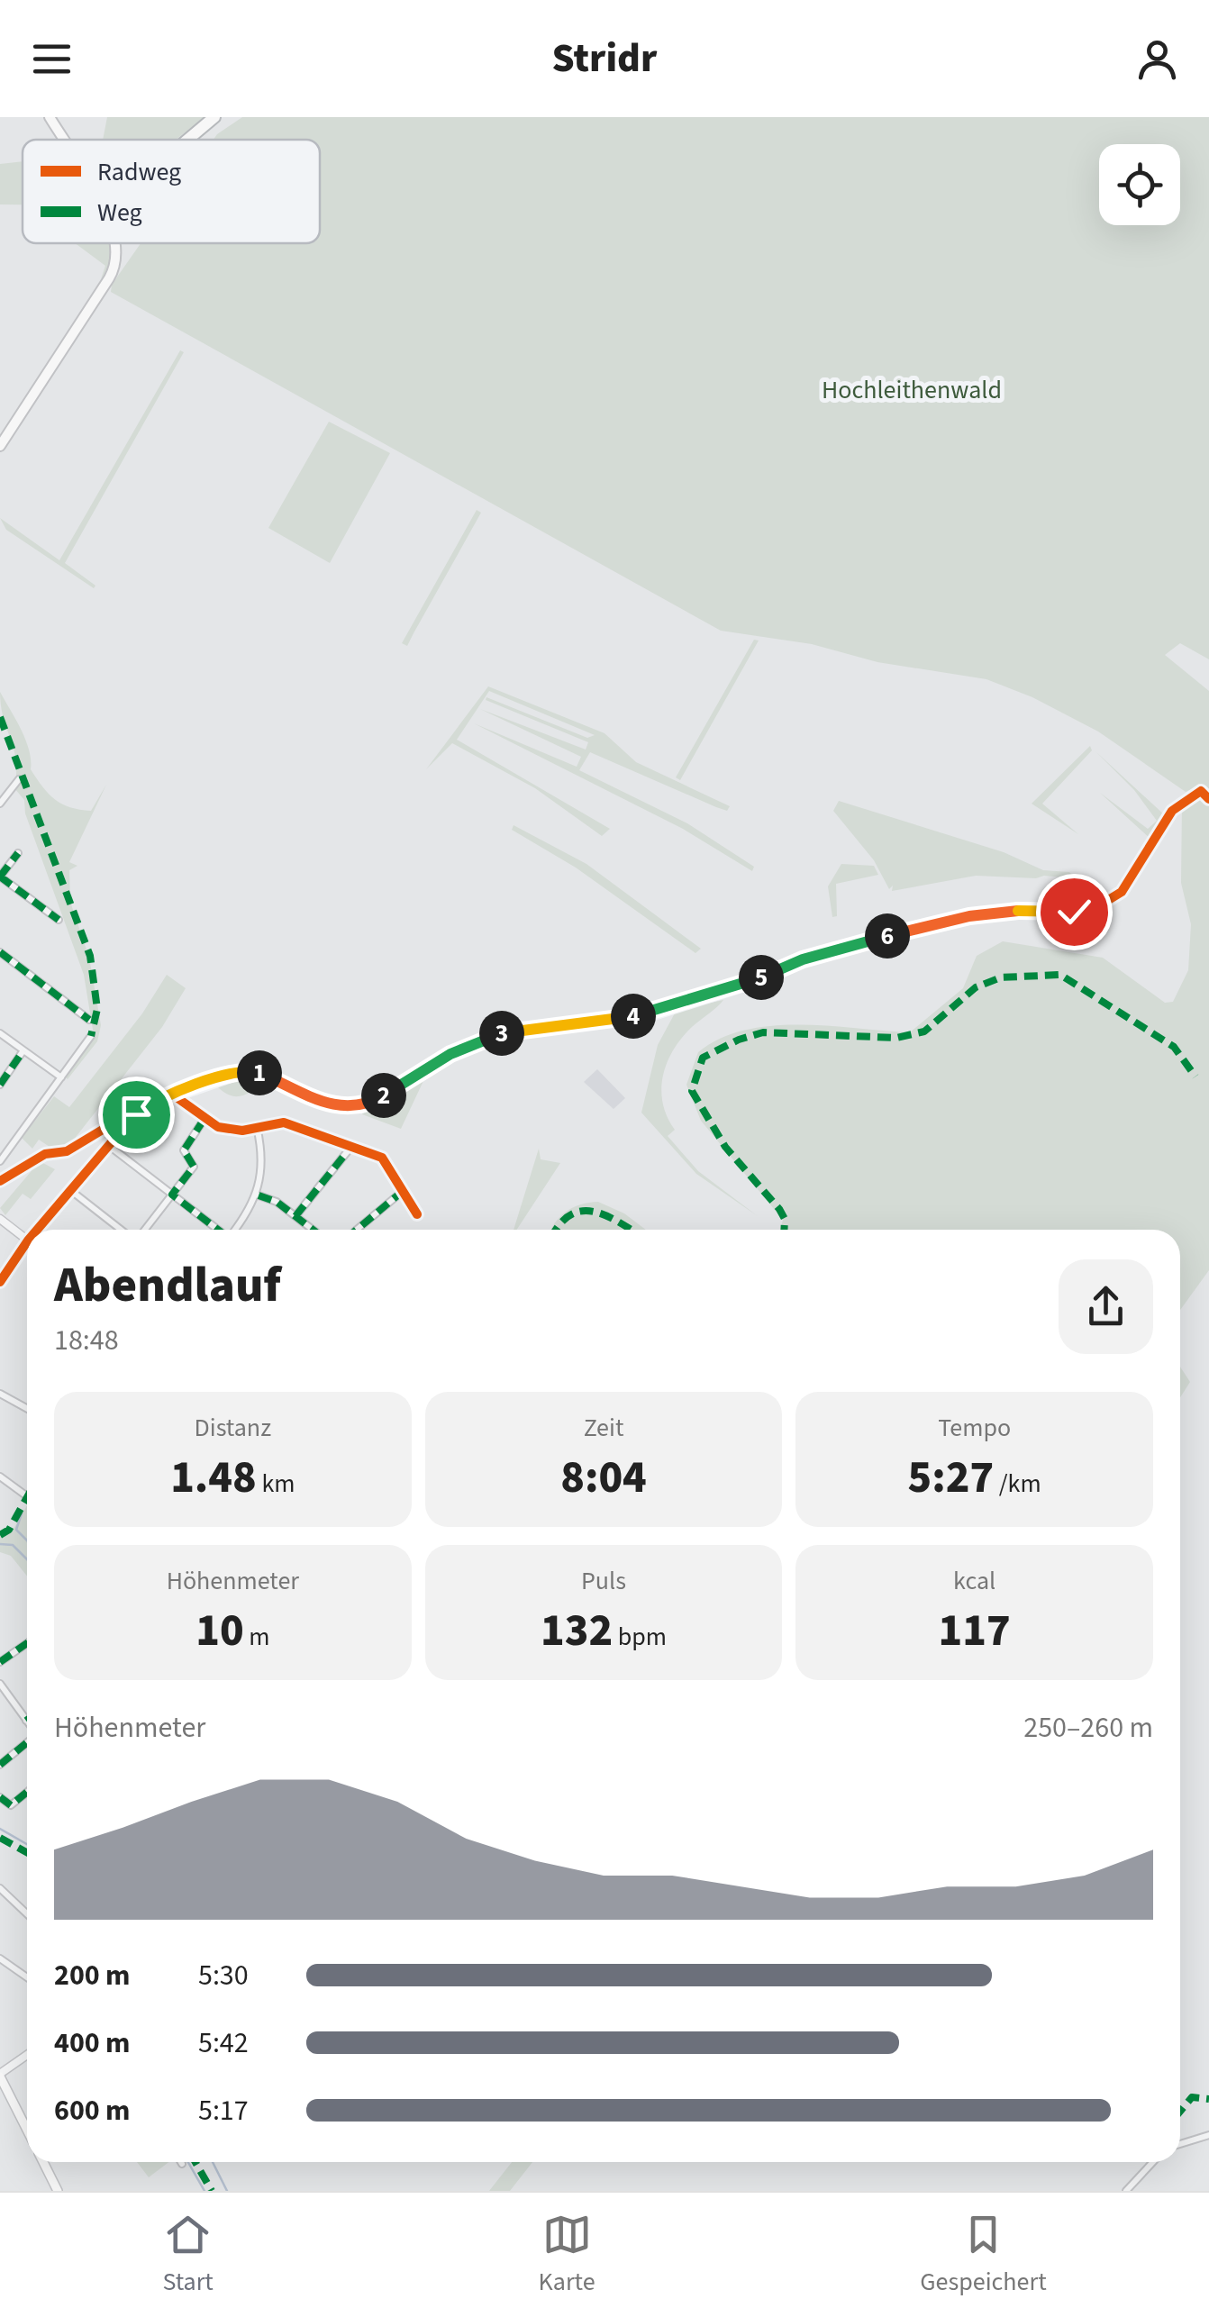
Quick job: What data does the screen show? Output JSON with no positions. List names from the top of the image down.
{
  "parks": ["Hochleithenwald"],
  "legend": ["Radweg", "Weg"],
  "page": {
    "header": "Stridr",
    "pins": [
      "6",
      "5",
      "4",
      "3",
      "1",
      "2"
    ],
    "heading": ["Abendlauf", "18:48"],
    "stats": [
      ["Distanz", "1.48 km"],
      ["Zeit", "8:04"],
      ["Tempo", "5:27 /km"],
      ["Höhenmeter", "10 m"],
      ["Puls", "132 bpm"],
      ["kcal", "117"]
    ],
    "chart": ["Höhenmeter", "250–260 m"],
    "list": [
      {
        "name": "200 m",
        "note": "5:30"
      },
      {
        "name": "400 m",
        "note": "5:42"
      },
      {
        "name": "600 m",
        "note": "5:17"
      }
    ],
    "tabs": ["Start", "Karte", "Gespeichert"]
  }
}
